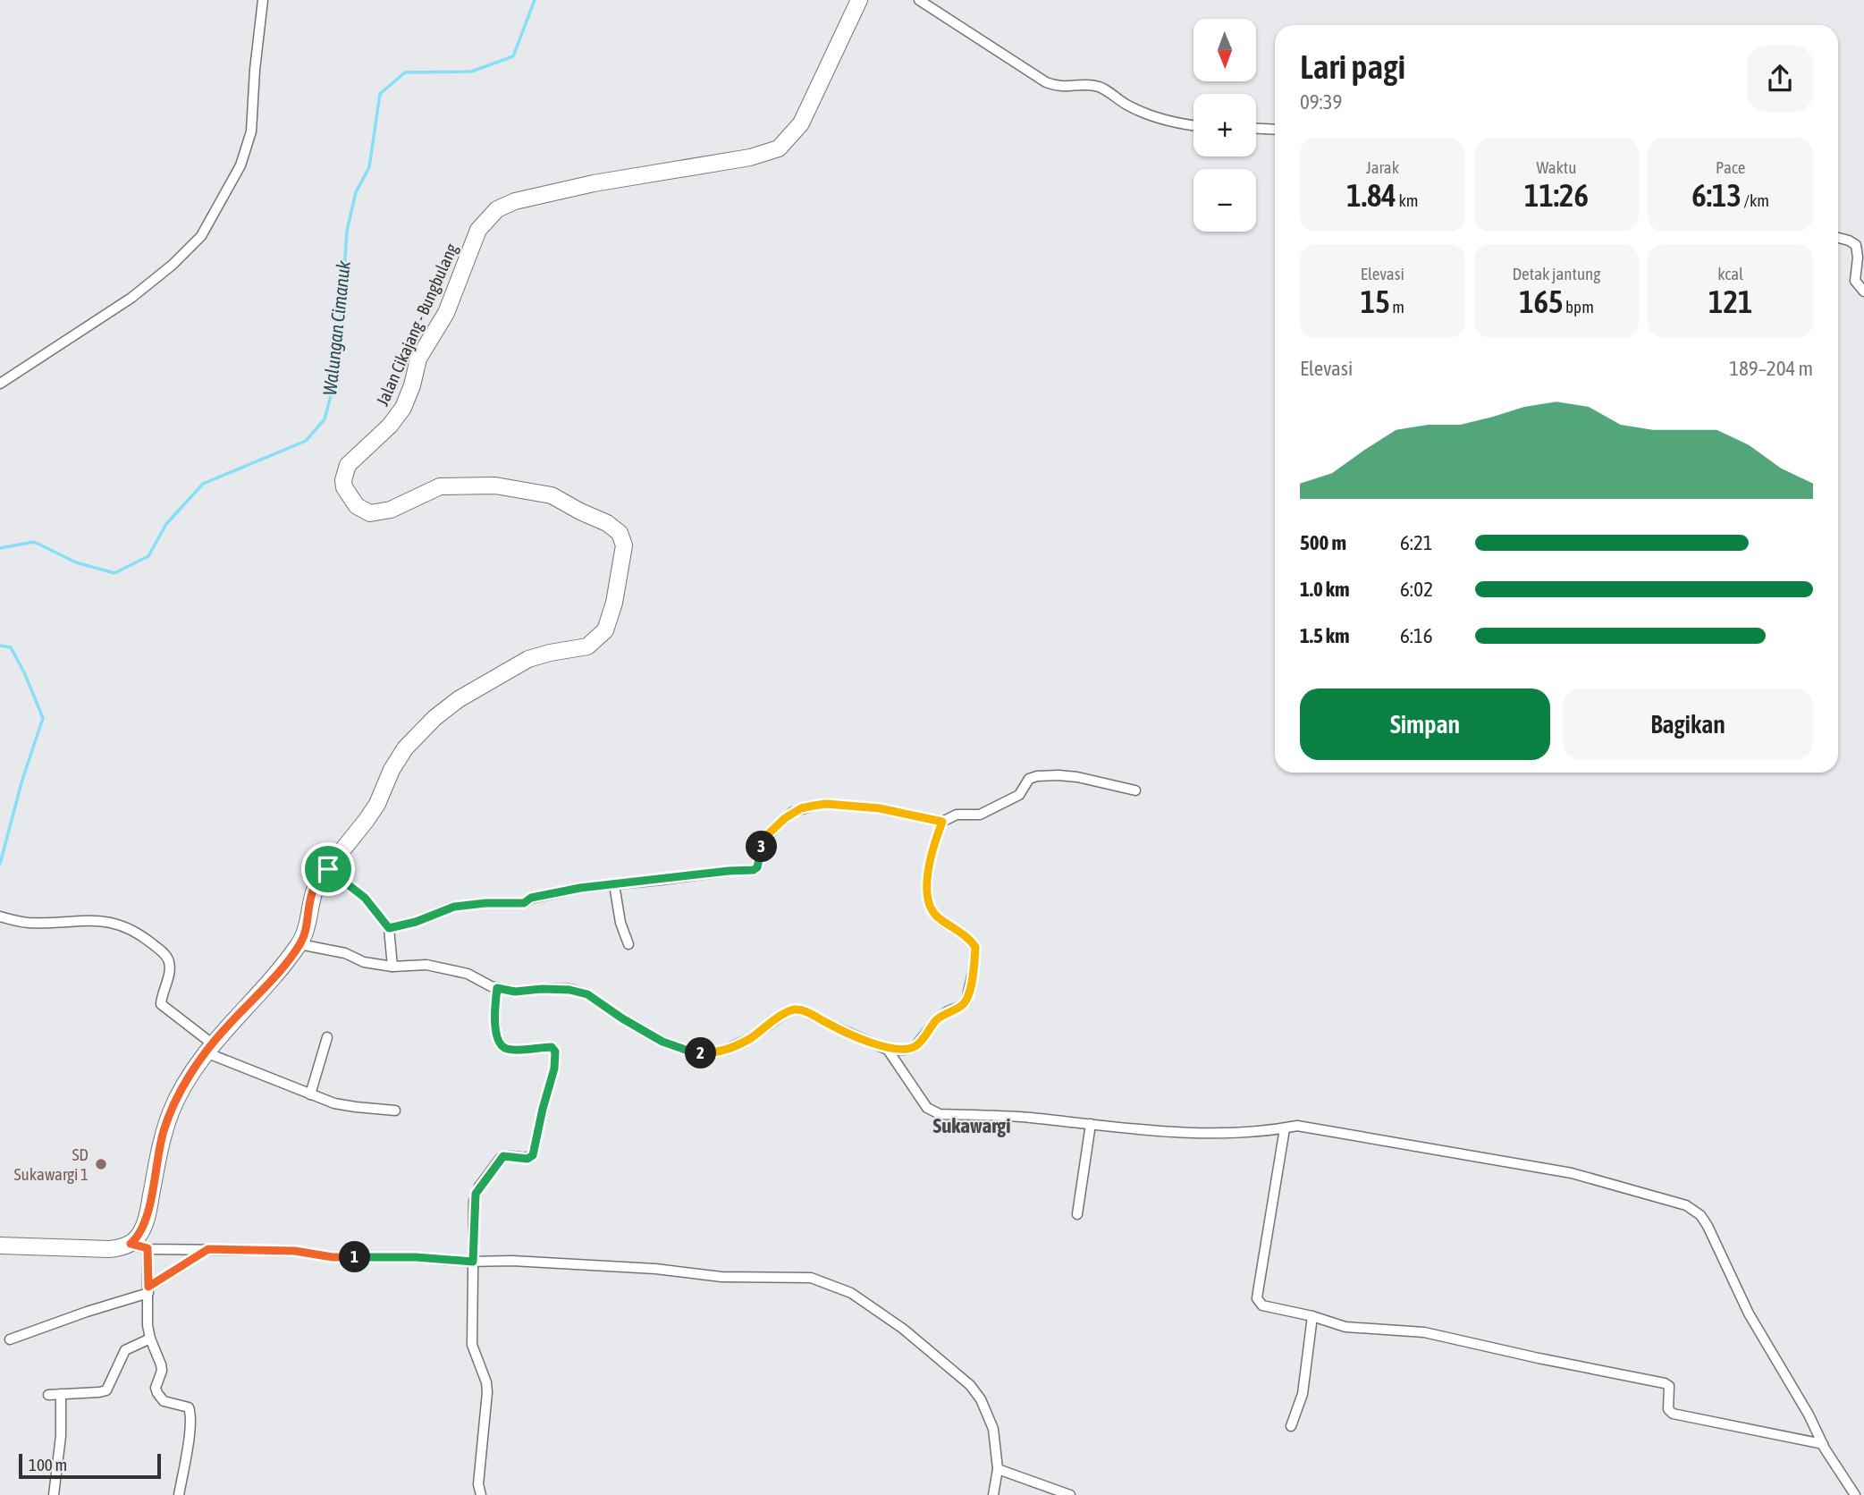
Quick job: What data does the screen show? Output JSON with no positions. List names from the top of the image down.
{
  "streets": {
    "main road": ["Jalan Cikajang - Bungbulang"]
  },
  "districts": ["Sukawargi"],
  "water": ["Walungan Cimanuk"],
  "places": ["SD Sukawargi 1"],
  "scale_bar": "100 m",
  "north": "bottom",
  "page": {
    "map_buttons": ["+", "−"],
    "heading": ["Lari pagi", "09:39"],
    "stats": [
      ["Jarak", "1.84 km"],
      ["Waktu", "11:26"],
      ["Pace", "6:13 /km"],
      ["Elevasi", "15 m"],
      ["Detak jantung", "165 bpm"],
      ["kcal", "121"]
    ],
    "chart": ["Elevasi", "189–204 m"],
    "list": [
      {
        "name": "500 m",
        "note": "6:21"
      },
      {
        "name": "1.0 km",
        "note": "6:02"
      },
      {
        "name": "1.5 km",
        "note": "6:16"
      }
    ],
    "buttons": ["Simpan", "Bagikan"],
    "pins": ["3", "2", "1"],
    "scale": "100 m"
  }
}
